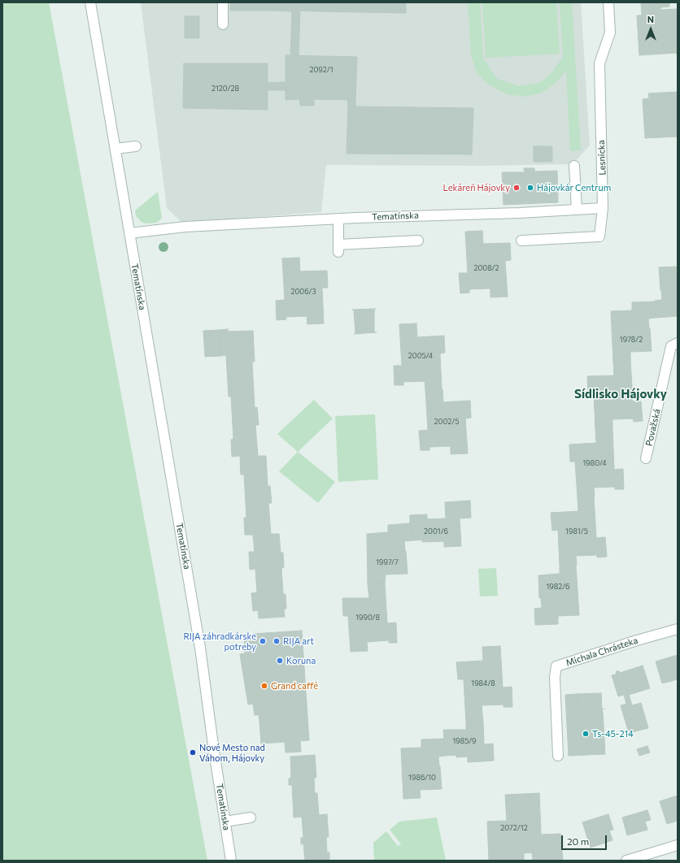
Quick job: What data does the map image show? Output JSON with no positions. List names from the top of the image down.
{
  "streets": {
    "street": [
      "Lesnícka",
      "Tematínska",
      "Považská",
      "Michala Chrásteka"
    ]
  },
  "crossings": [
    ["Lesnícka", "Tematínska"]
  ],
  "districts": ["Sídlisko Hájovky"],
  "places": [
    "Lekáreň Hájovky",
    "Hájovkár Centrum",
    "RIJA záhradkárske potreby",
    "RIJA art",
    "Koruna",
    "Grand caffé",
    "Ts-45-214",
    "Nové Mesto nad Váhom, Hájovky"
  ],
  "house_numbers": [
    "2092/1",
    "2120/28",
    "2008/2",
    "2006/3",
    "1978/2",
    "2005/4",
    "2002/5",
    "1980/4",
    "2001/6",
    "1981/5",
    "1997/7",
    "1982/6",
    "1990/8",
    "1984/8",
    "1985/9",
    "1986/10",
    "2072/12"
  ],
  "scale_bar": "20 m",
  "north": "top"
}
